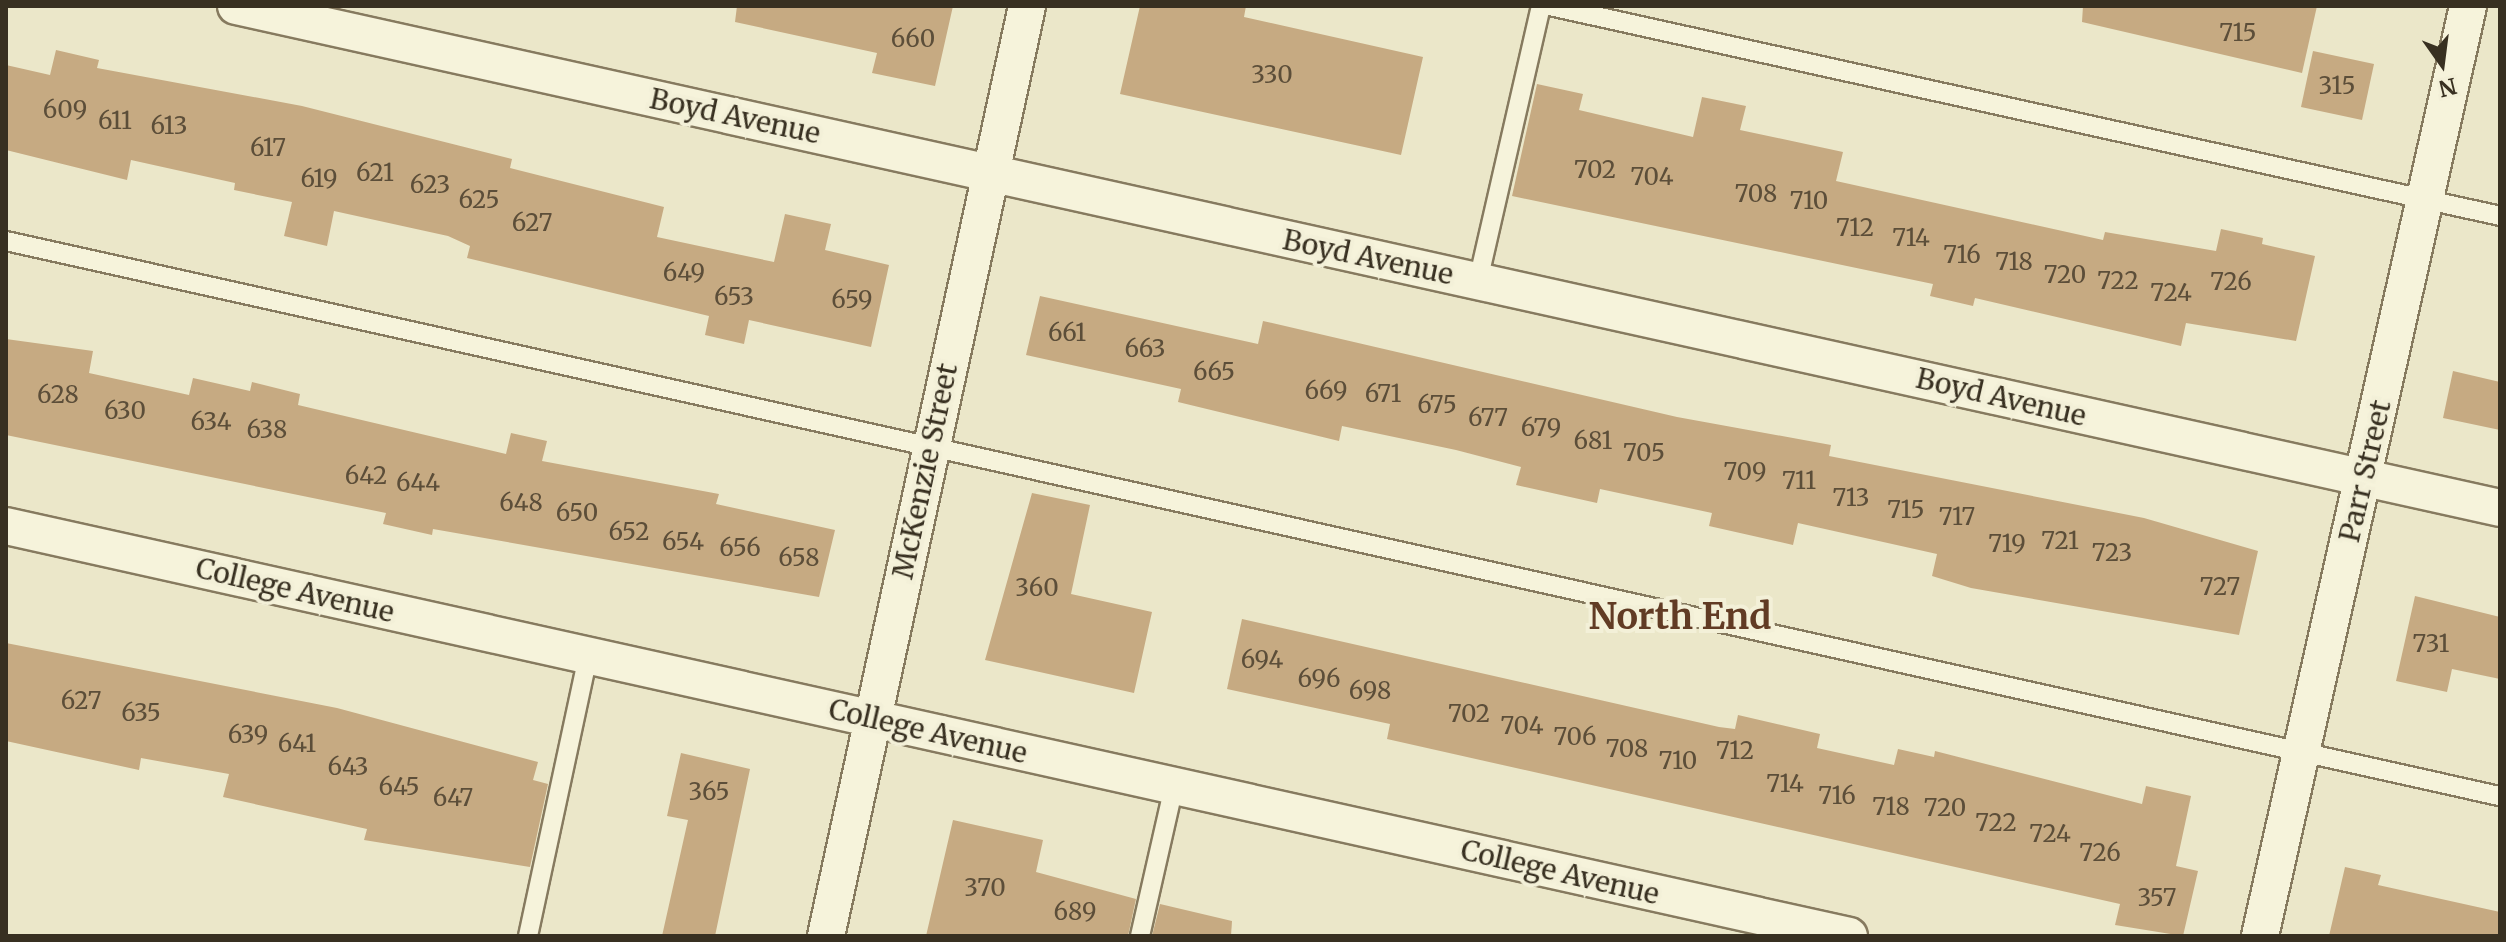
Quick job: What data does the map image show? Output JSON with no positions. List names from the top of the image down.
{
  "streets": {
    "street": [
      "Boyd Avenue",
      "McKenzie Street",
      "Parr Street",
      "College Avenue"
    ]
  },
  "crossings": [
    ["Boyd Avenue", "McKenzie Street"],
    ["Boyd Avenue", "Parr Street"],
    ["McKenzie Street", "College Avenue"]
  ],
  "districts": ["North End"],
  "house_numbers": [
    "715",
    "660",
    "330",
    "315",
    "609",
    "611",
    "613",
    "617",
    "702",
    "621",
    "704",
    "619",
    "623",
    "708",
    "625",
    "710",
    "627",
    "712",
    "714",
    "716",
    "718",
    "649",
    "720",
    "722",
    "726",
    "724",
    "653",
    "659",
    "661",
    "663",
    "665",
    "669",
    "671",
    "628",
    "675",
    "630",
    "677",
    "634",
    "679",
    "638",
    "681",
    "705",
    "709",
    "642",
    "711",
    "644",
    "713",
    "648",
    "715",
    "650",
    "717",
    "652",
    "721",
    "654",
    "719",
    "656",
    "723",
    "658",
    "727",
    "360",
    "731",
    "694",
    "696",
    "698",
    "627",
    "635",
    "702",
    "704",
    "639",
    "706",
    "641",
    "708",
    "712",
    "710",
    "643",
    "714",
    "645",
    "365",
    "716",
    "647",
    "718",
    "720",
    "722",
    "724",
    "726",
    "370",
    "357",
    "689"
  ],
  "north": "bottom"
}
